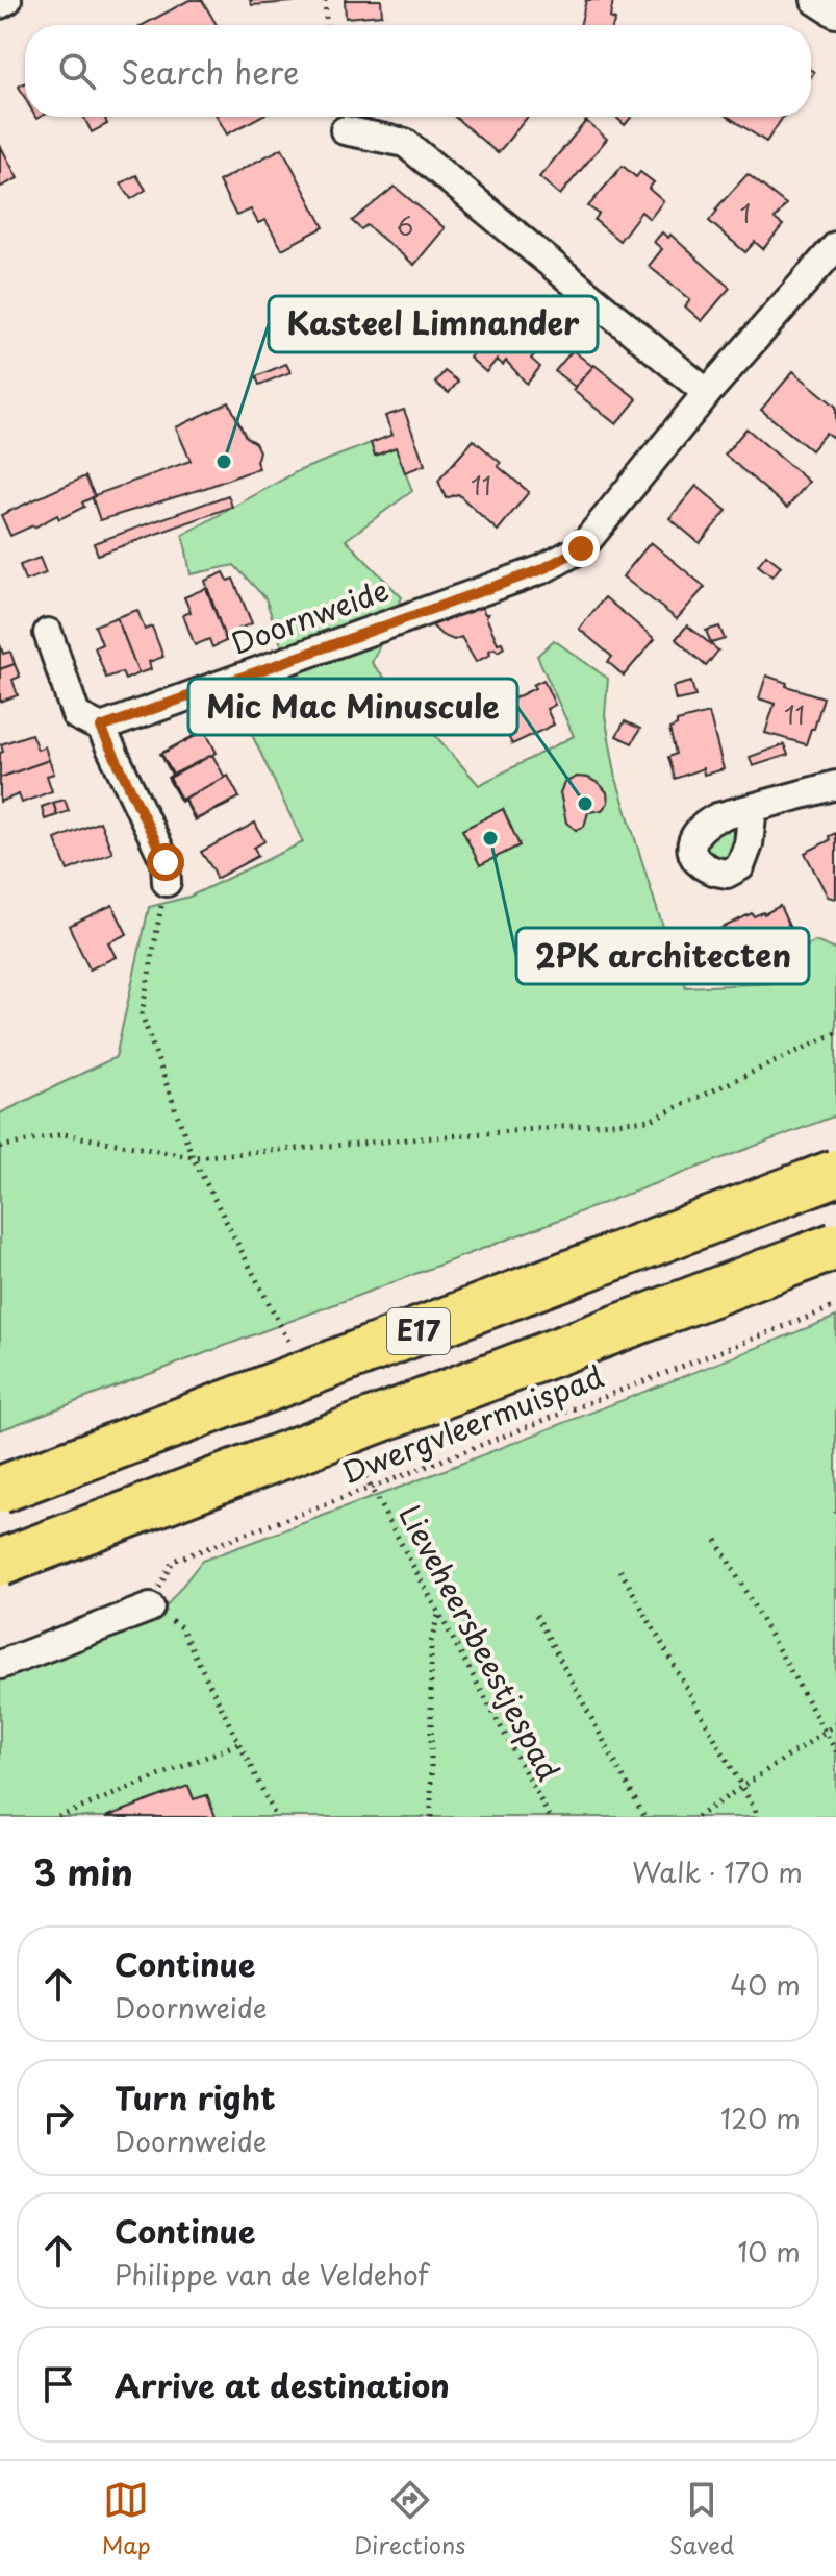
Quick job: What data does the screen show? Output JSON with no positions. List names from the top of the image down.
{
  "streets": {
    "highway": ["E17"],
    "street": ["Doornweide"],
    "path": ["Dwergvleermuispad", "Lieveheersbeestjespad"]
  },
  "crossings": [
    ["Dwergvleermuispad", "Lieveheersbeestjespad"]
  ],
  "places": ["Kasteel Limnander", "Mic Mac Minuscule", "2PK architecten"],
  "house_numbers": [
    "1",
    "6",
    "11",
    "11"
  ],
  "page": {
    "search": "Search here",
    "heading": ["3 min", "Walk · 170 m"],
    "list": [
      ["Continue", "Doornweide", "40 m"],
      ["Turn right", "Doornweide", "120 m"],
      ["Continue", "Philippe van de Veldehof", "10 m"],
      "Arrive at destination"
    ],
    "nav": ["Map", "Directions", "Saved"]
  }
}
